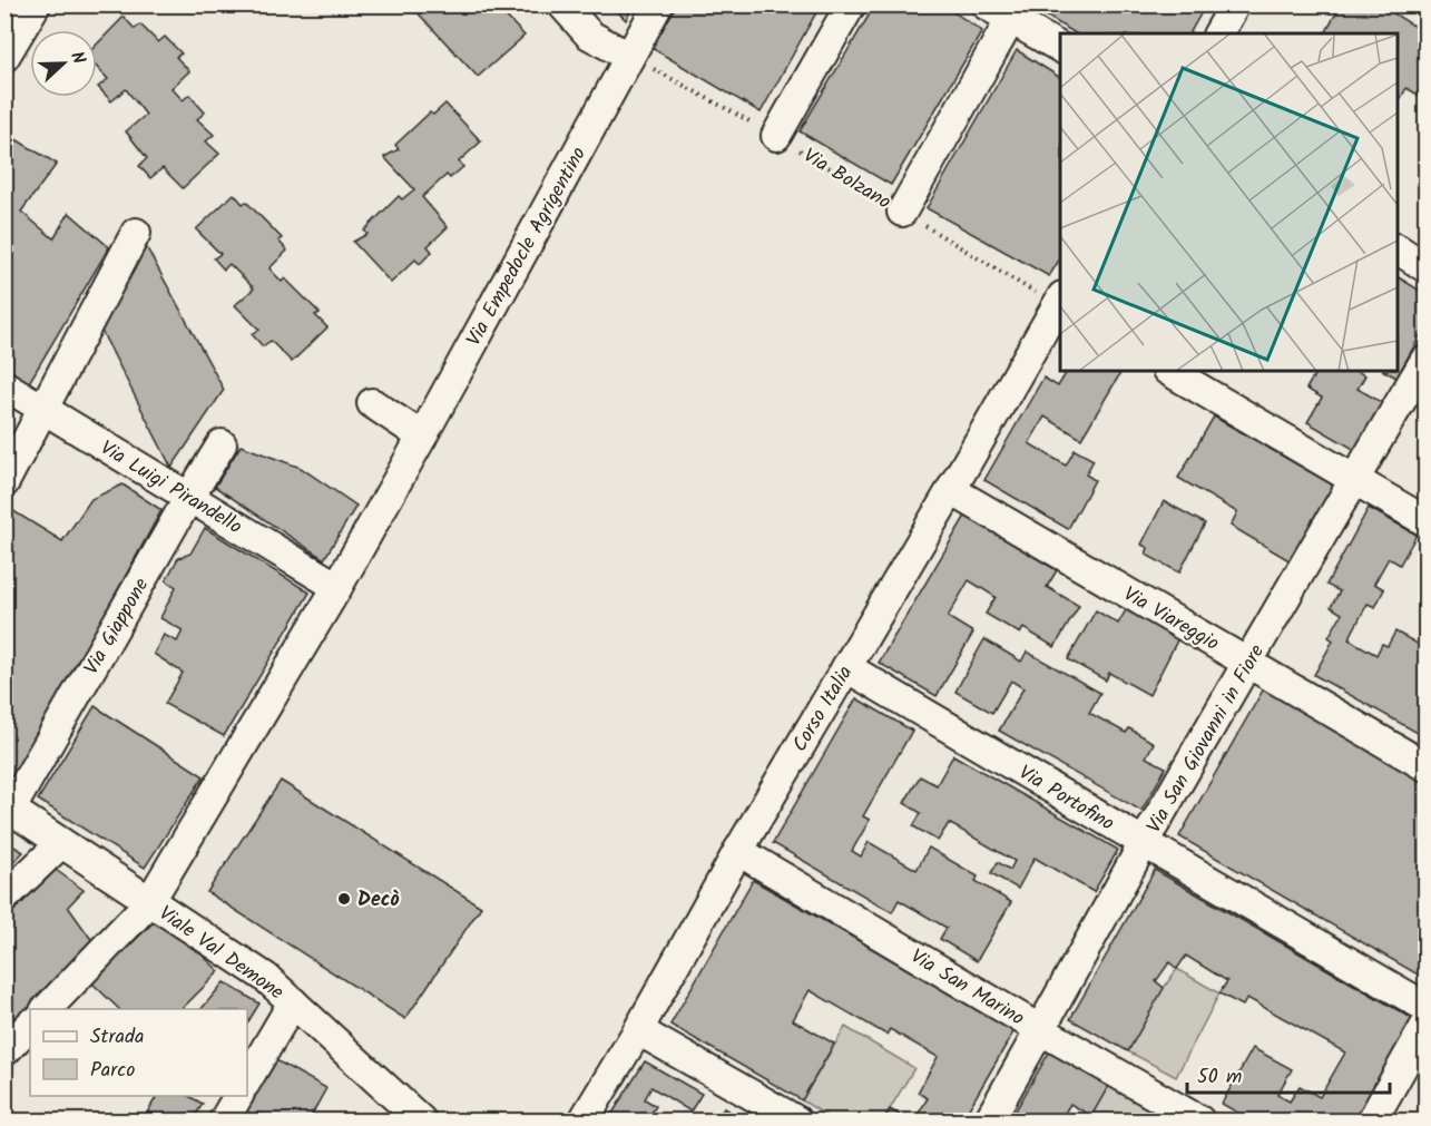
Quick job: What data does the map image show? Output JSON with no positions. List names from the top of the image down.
{
  "streets": {
    "street": [
      "Via Empedocle Agrigentino",
      "Via Luigi Pirandello",
      "Via Viareggio",
      "Via Giappone",
      "Corso Italia",
      "Via San Giovanni in Fiore",
      "Via Portofino",
      "Viale Val Demone",
      "Via San Marino"
    ],
    "path": ["Via Bolzano"]
  },
  "crossings": [
    ["Via Bolzano", "Via Empedocle Agrigentino"],
    ["Via Bolzano", "Corso Italia"],
    ["Via Empedocle Agrigentino", "Via Luigi Pirandello"],
    ["Via Empedocle Agrigentino", "Viale Val Demone"],
    ["Via Luigi Pirandello", "Via Giappone"],
    ["Via Viareggio", "Corso Italia"],
    ["Via Viareggio", "Via San Giovanni in Fiore"],
    ["Via Giappone", "Viale Val Demone"],
    ["Corso Italia", "Via Portofino"],
    ["Corso Italia", "Via San Marino"],
    ["Via San Giovanni in Fiore", "Via Portofino"],
    ["Via San Giovanni in Fiore", "Via San Marino"]
  ],
  "places": ["Decò"],
  "legend": ["Strada", "Parco"],
  "scale_bar": "50 m",
  "north": "right"
}
